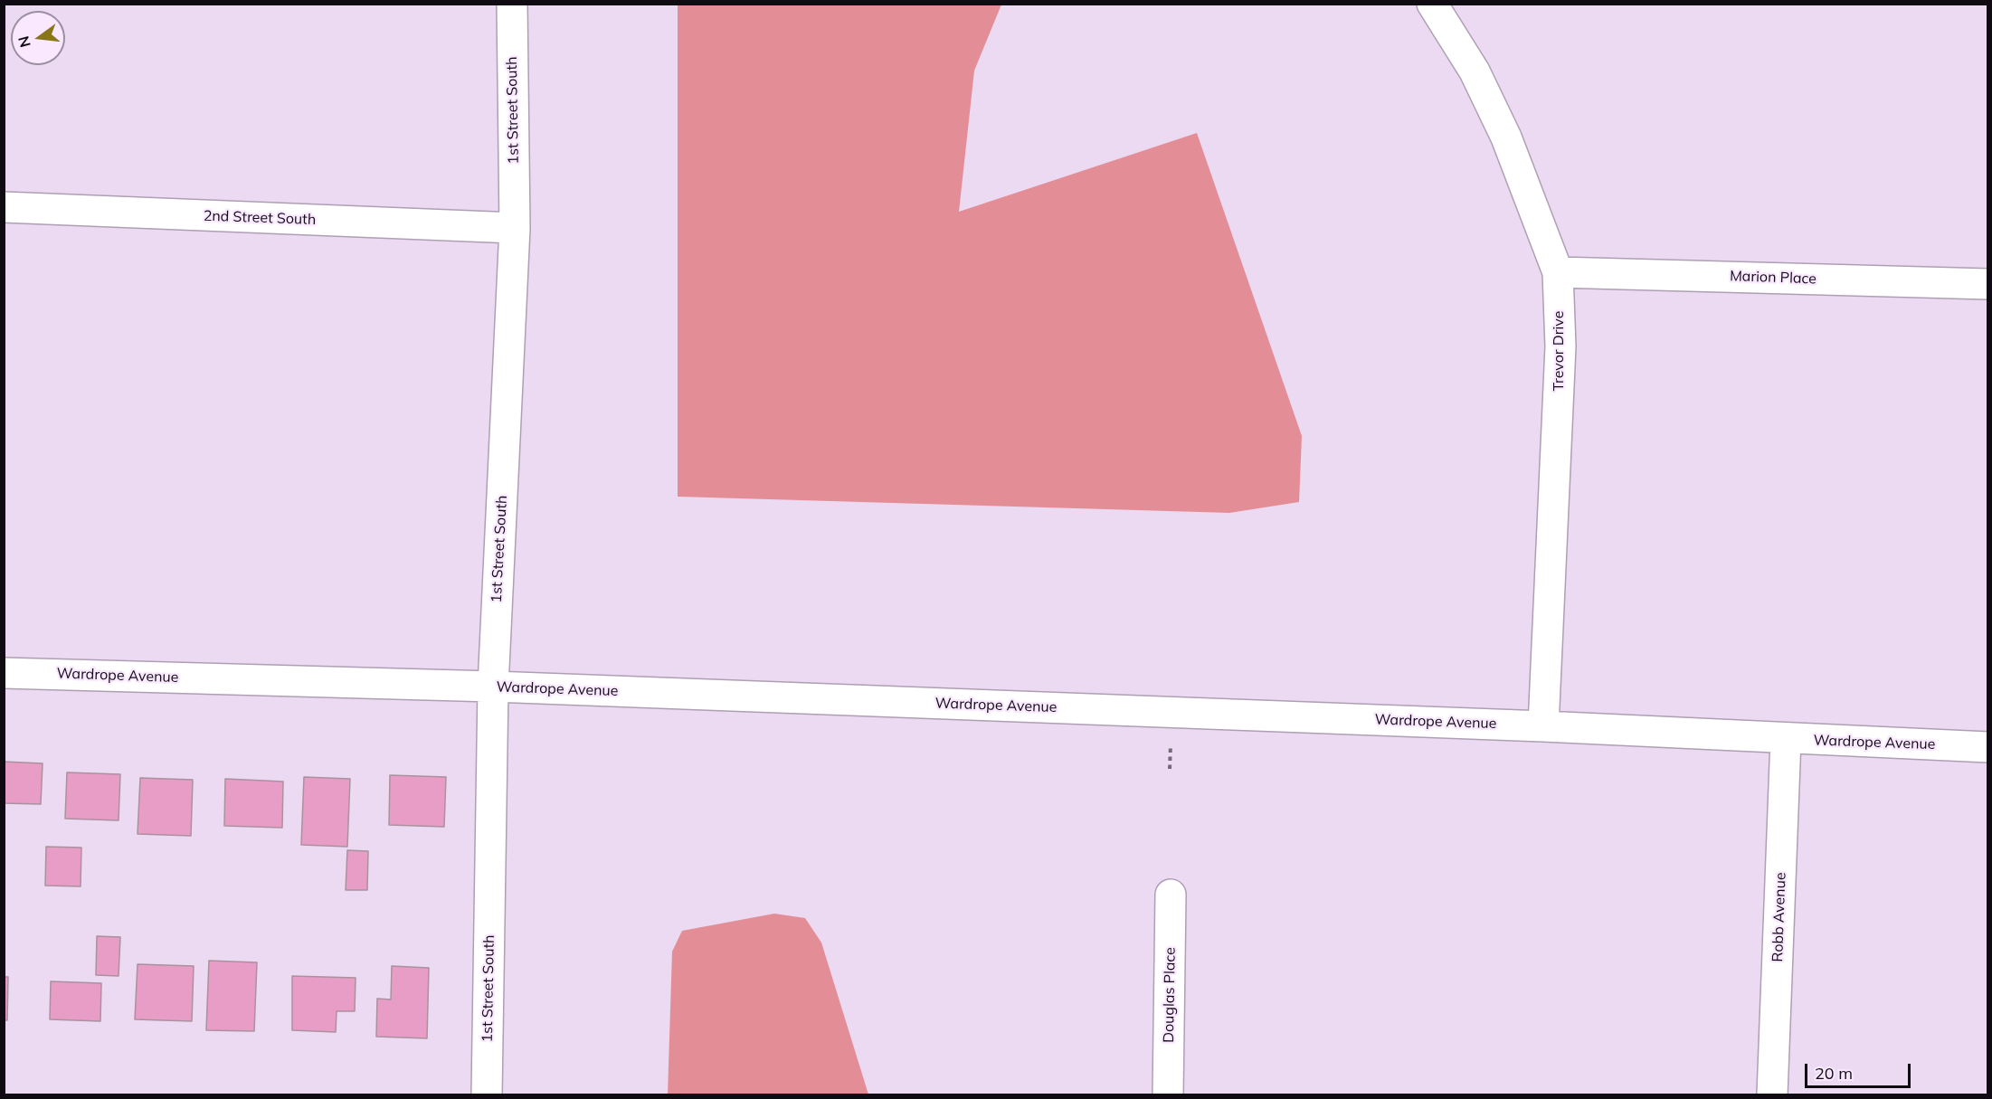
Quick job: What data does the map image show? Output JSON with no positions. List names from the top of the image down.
{
  "streets": {
    "street": [
      "1st Street South",
      "2nd Street South",
      "Marion Place",
      "Trevor Drive",
      "Wardrope Avenue",
      "Robb Avenue",
      "Douglas Place"
    ]
  },
  "crossings": [
    ["1st Street South", "2nd Street South"],
    ["1st Street South", "Wardrope Avenue"],
    ["Marion Place", "Trevor Drive"],
    ["Trevor Drive", "Wardrope Avenue"],
    ["Wardrope Avenue", "Robb Avenue"]
  ],
  "scale_bar": "20 m",
  "north": "left"
}
